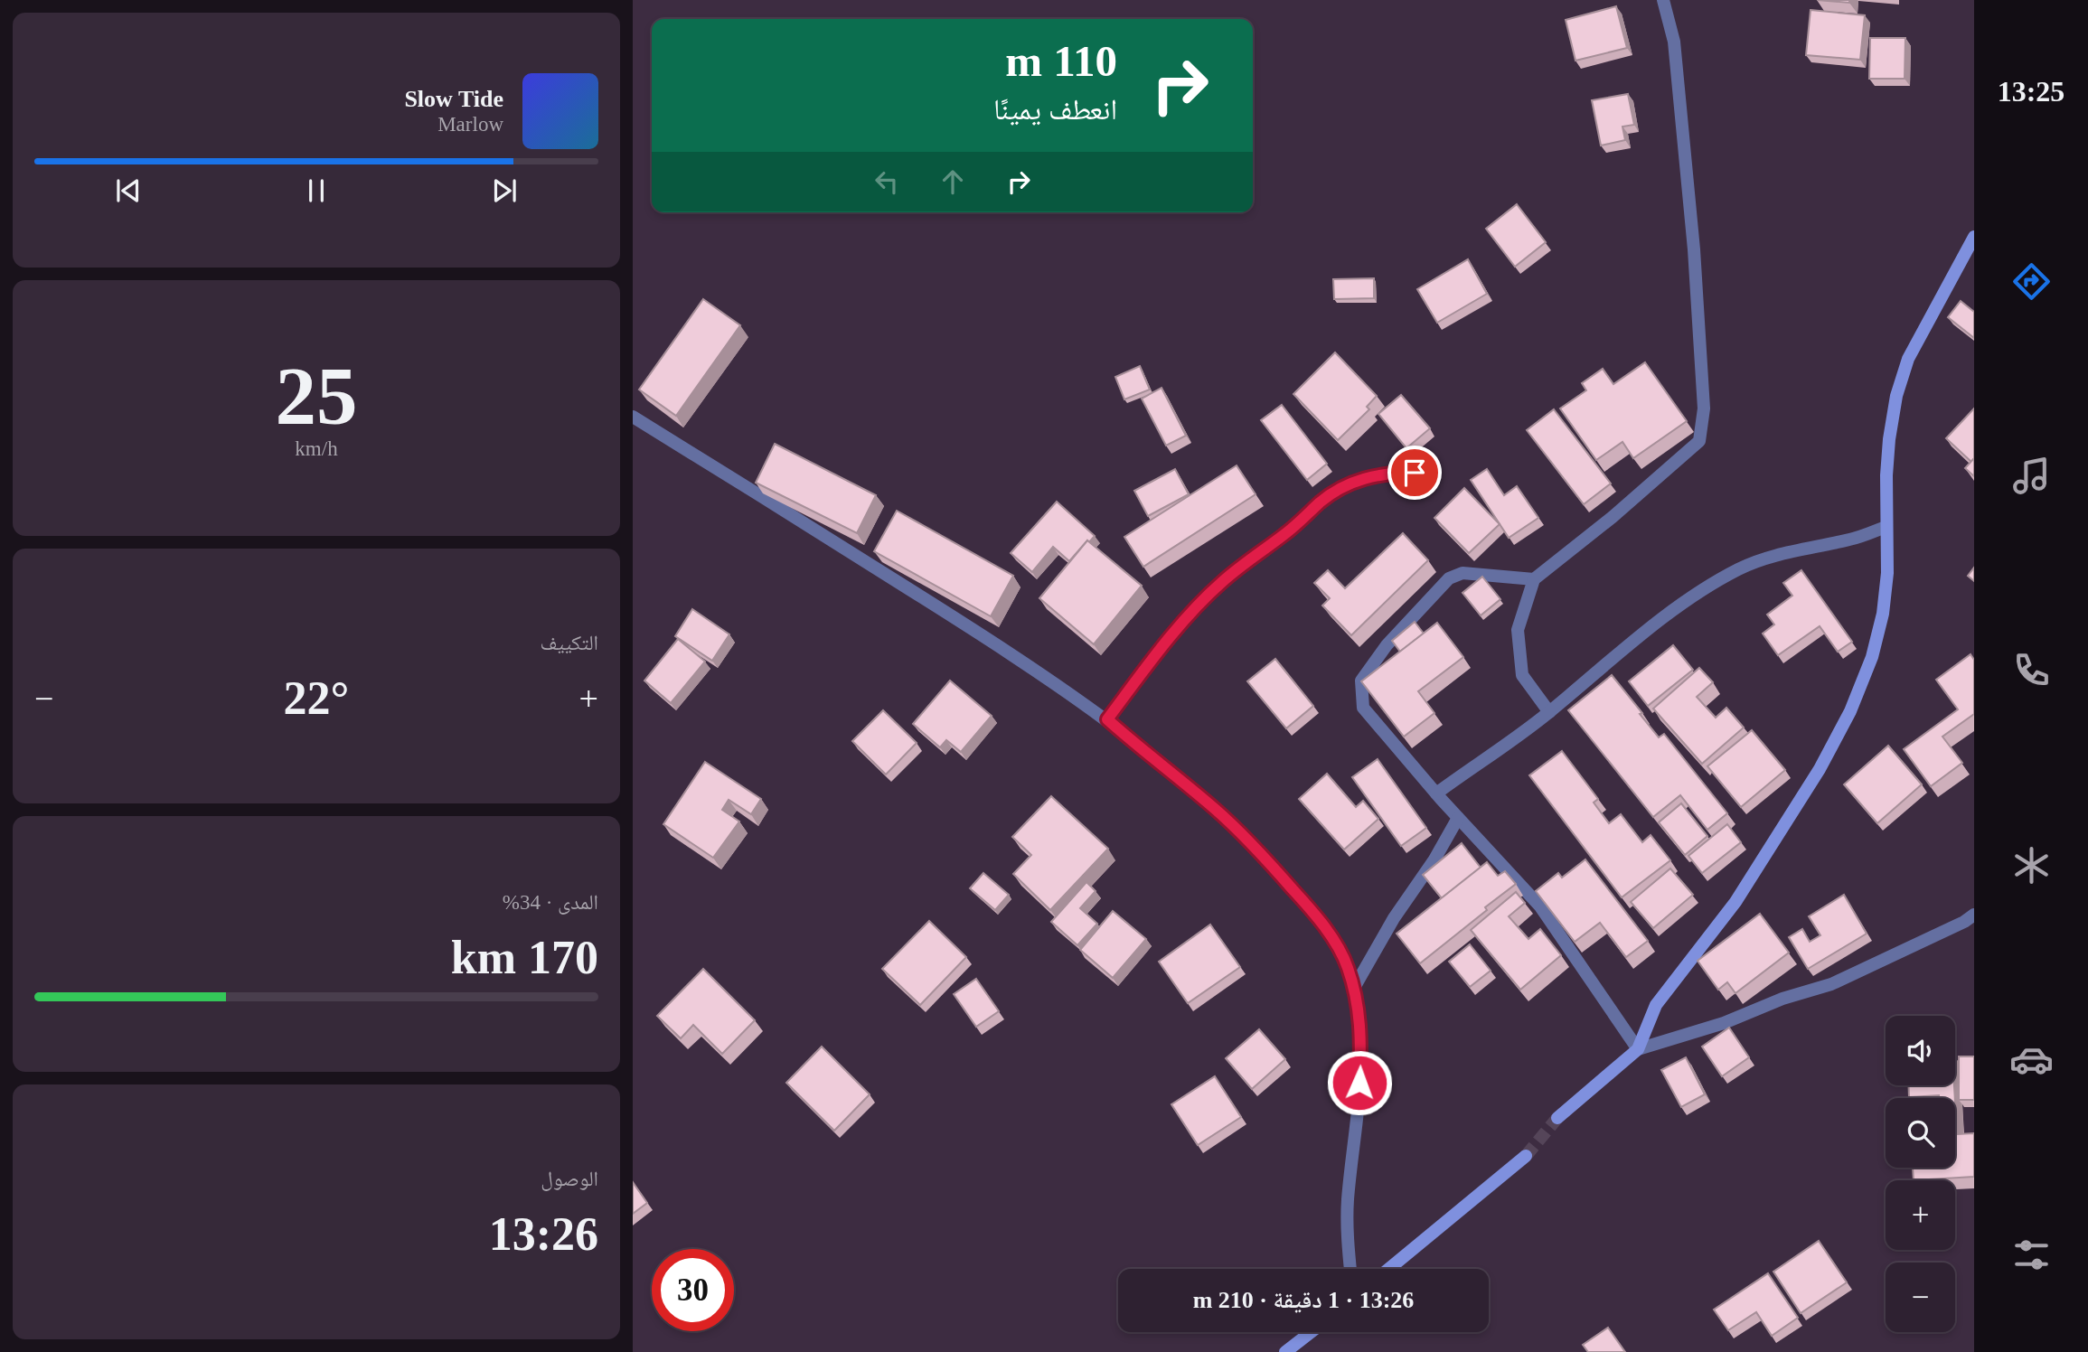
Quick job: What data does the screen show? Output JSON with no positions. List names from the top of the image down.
{
  "page": {
    "tabs": "13:25",
    "turn": ["110 m", "انعطف يمينًا"],
    "song": ["Slow Tide", "Marlow"],
    "tile": [
      ["25", "km/h"],
      "التكييف",
      ["المدى · 34%", "170 km"],
      ["الوصول", "13:26"]
    ],
    "heat": ["−", "22°", "+"],
    "map_buttons": ["+", "−"],
    "limit": "30",
    "trip": "13:26 · 1 دقيقة · 210 m"
  }
}
